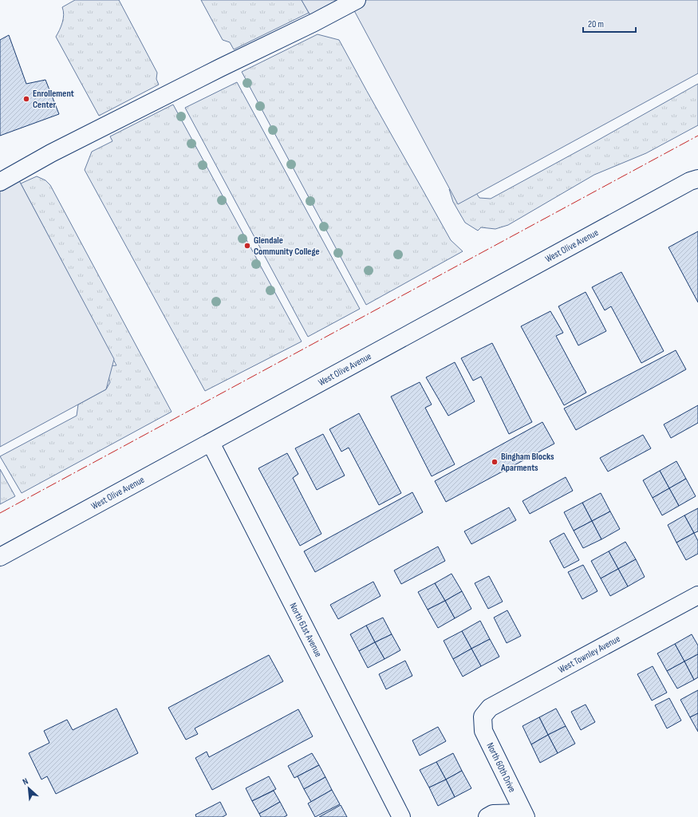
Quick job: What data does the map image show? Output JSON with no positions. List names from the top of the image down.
{
  "streets": {
    "street": [
      "West Olive Avenue",
      "North 61st Avenue",
      "West Townley Avenue",
      "North 60th Drive"
    ]
  },
  "crossings": [
    ["West Olive Avenue", "North 61st Avenue"],
    ["West Townley Avenue", "North 60th Drive"]
  ],
  "places": ["Enrollement Center", "Glendale Community College", "Bingham Blocks Aparments"],
  "scale_bar": "20 m",
  "north": "top left"
}
